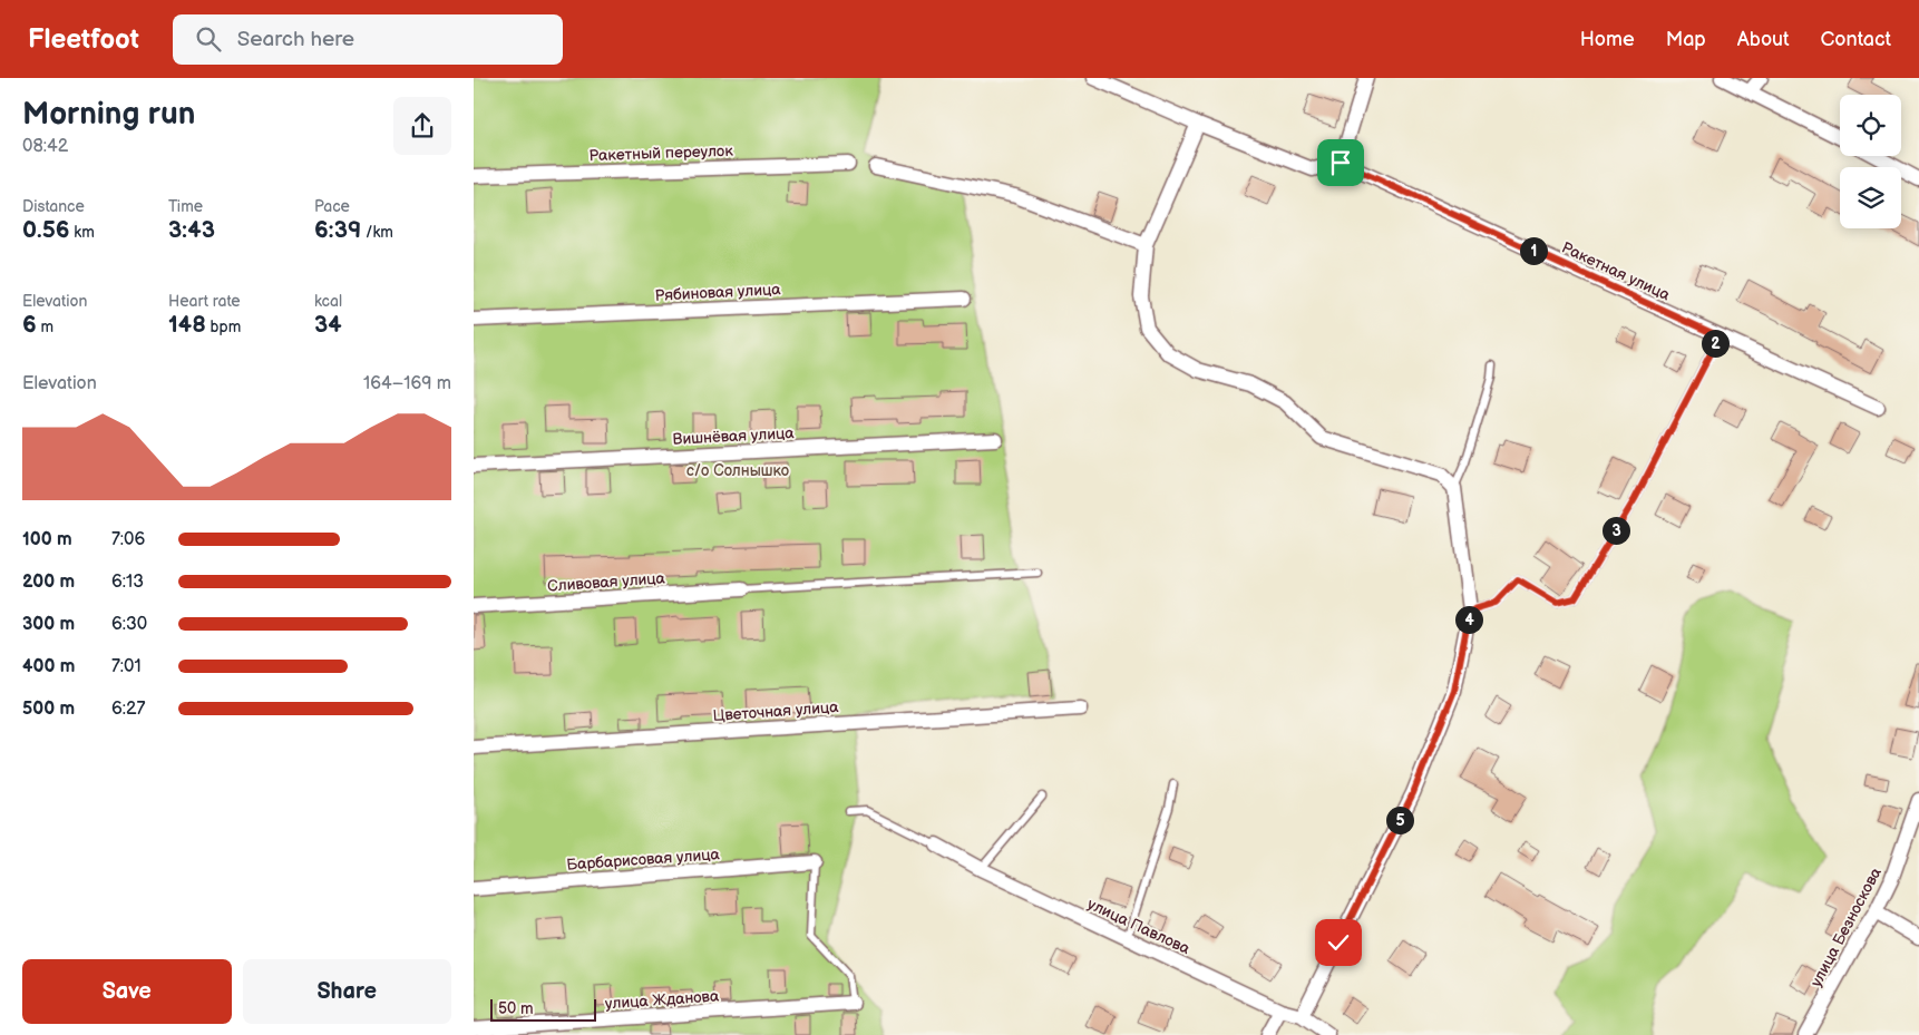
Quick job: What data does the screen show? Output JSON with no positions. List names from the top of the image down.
{
  "streets": {
    "street": [
      "Ракетный переулок",
      "Ракетная улица",
      "Рябиновая улица",
      "Вишнёвая улица",
      "Сливовая улица",
      "Цветочная улица",
      "Барбарисовая улица",
      "улица Павлова",
      "улица Безноскова",
      "улица Жданова"
    ]
  },
  "parks": ["с/о Солнышко"],
  "scale_bar": "50 m",
  "page": {
    "header": "Fleetfoot",
    "search": "Search here",
    "nav": [
      "Home",
      "Map",
      "About",
      "Contact"
    ],
    "heading": ["Morning run", "08:42"],
    "stats": [
      ["Distance", "0.56 km"],
      ["Time", "3:43"],
      ["Pace", "6:39 /km"],
      ["Elevation", "6 m"],
      ["Heart rate", "148 bpm"],
      ["kcal", "34"]
    ],
    "pins": [
      "1",
      "2",
      "3",
      "4",
      "5"
    ],
    "chart": ["Elevation", "164–169 m"],
    "list": [
      {
        "name": "100 m",
        "note": "7:06"
      },
      {
        "name": "200 m",
        "note": "6:13"
      },
      {
        "name": "300 m",
        "note": "6:30"
      },
      {
        "name": "400 m",
        "note": "7:01"
      },
      {
        "name": "500 m",
        "note": "6:27"
      }
    ],
    "buttons": ["Save", "Share"],
    "scale": "50 m"
  }
}
